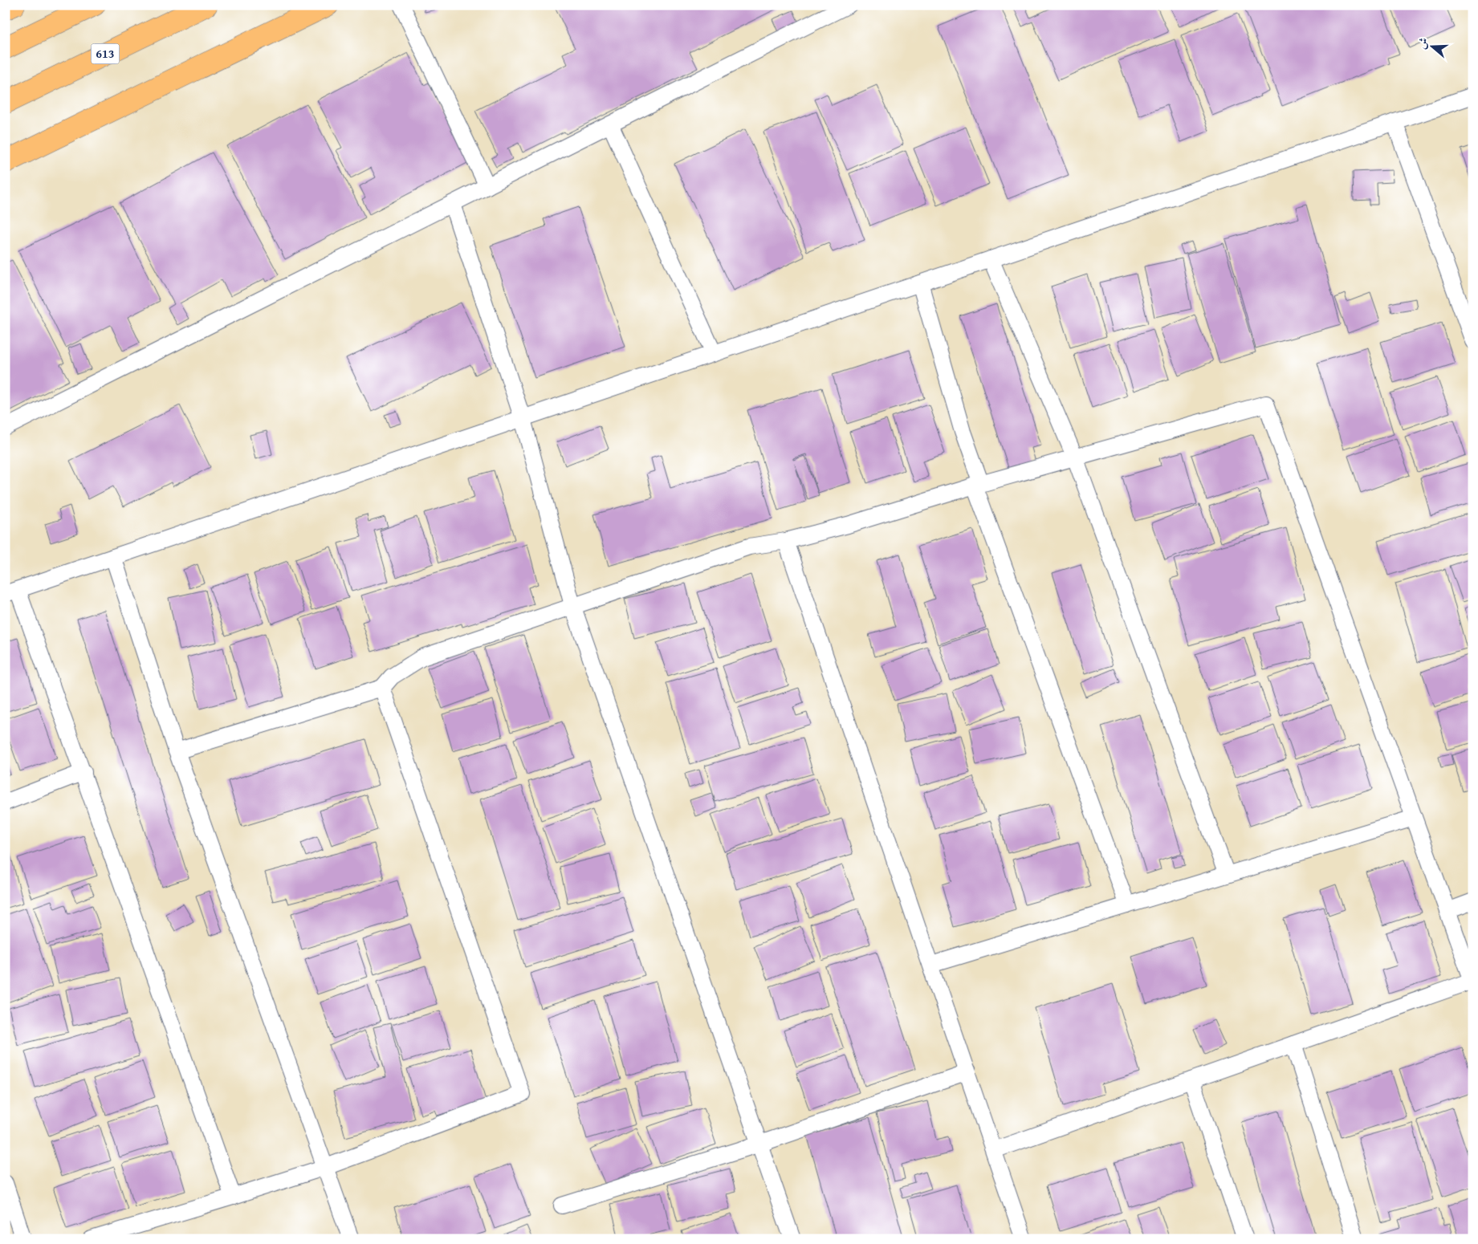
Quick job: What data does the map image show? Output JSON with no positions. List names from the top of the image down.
{
  "streets": {
    "main road": ["613"]
  },
  "north": "left"
}
